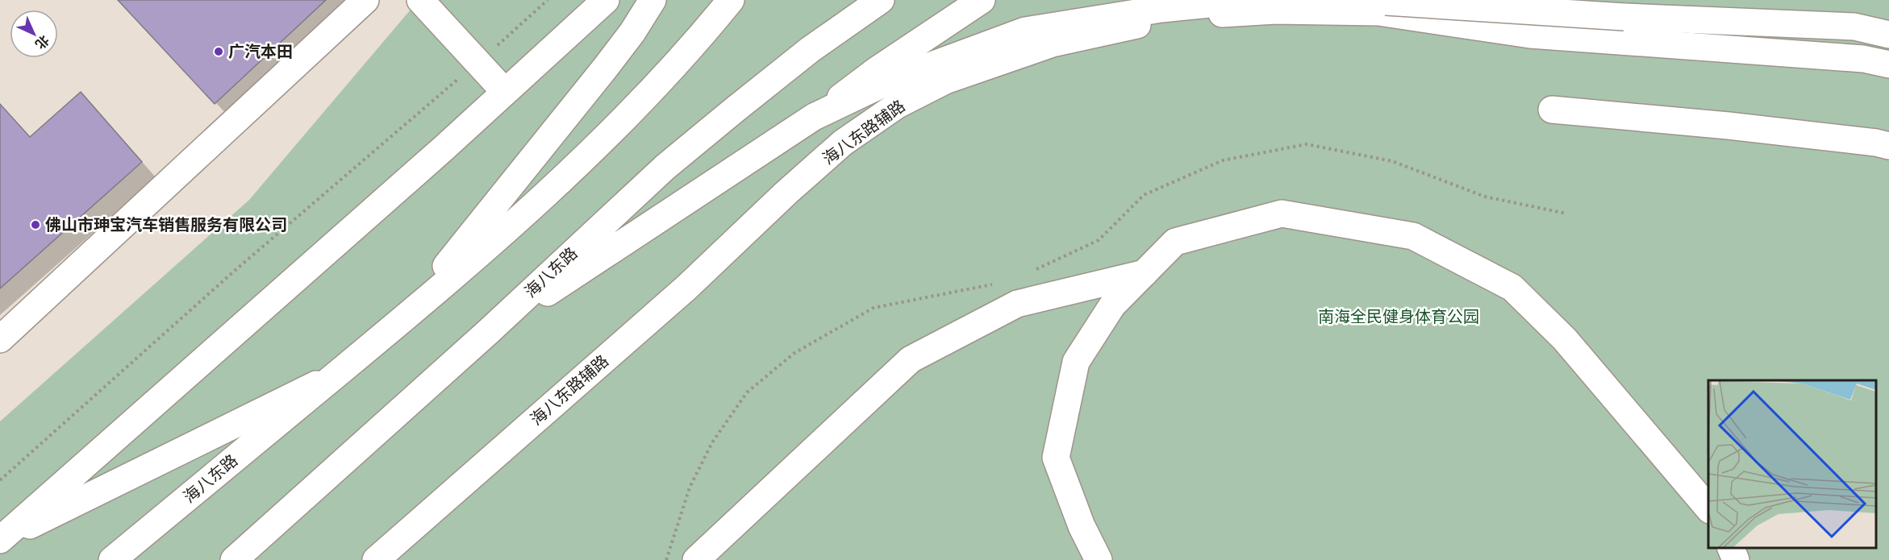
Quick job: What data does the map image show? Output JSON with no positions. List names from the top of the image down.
{
  "streets": {
    "main road": ["海八东路辅路", "海八东路"]
  },
  "parks": ["南海全民健身体育公园"],
  "places": ["广汽本田", "佛山市珅宝汽车销售服务有限公司"],
  "north": "bottom right"
}
